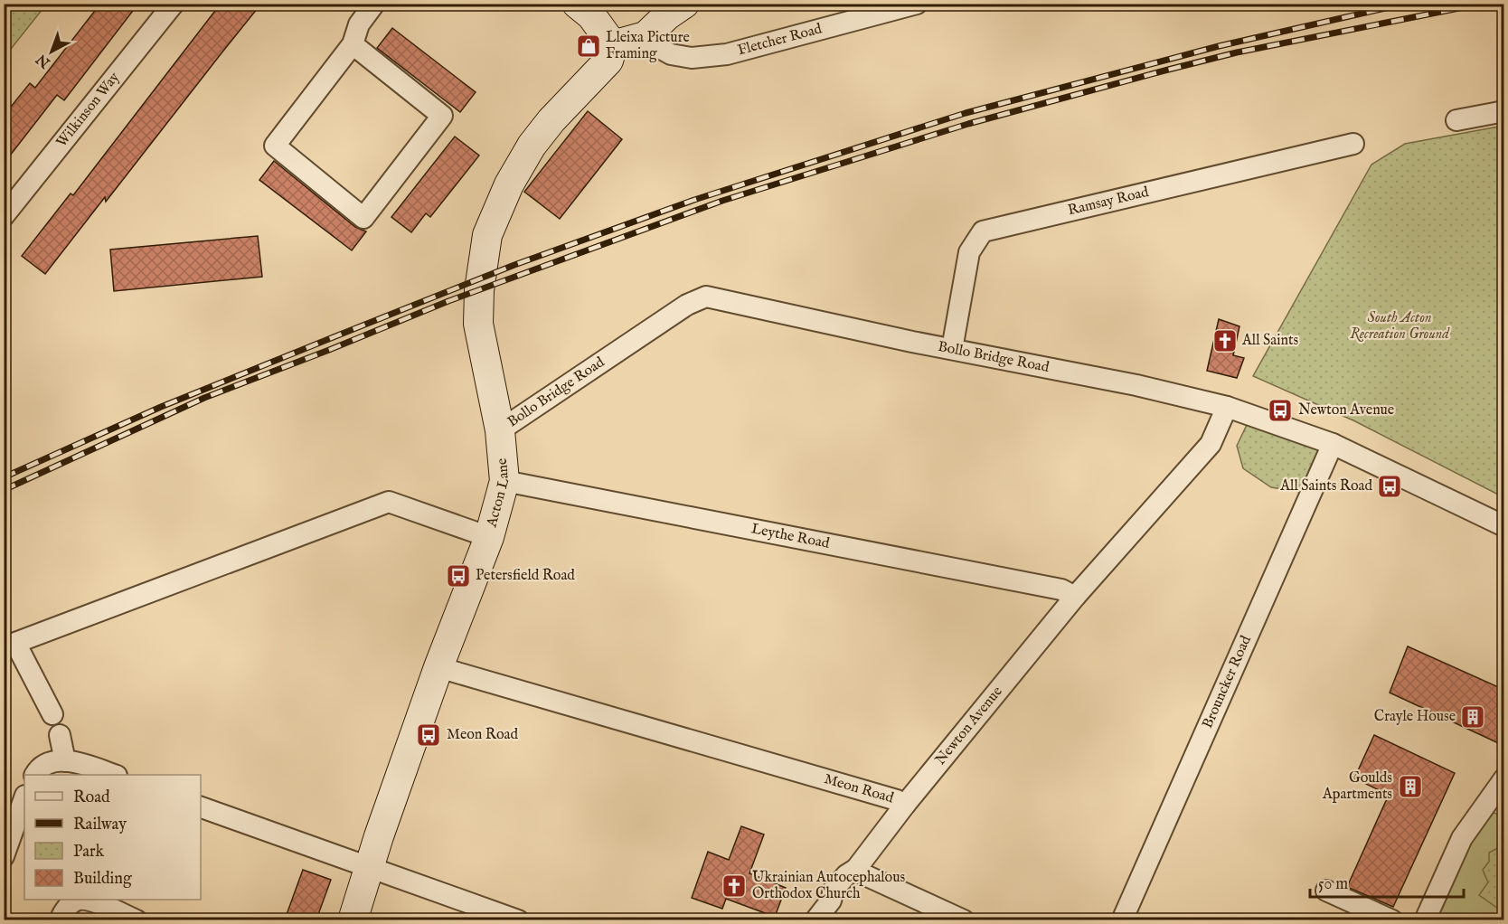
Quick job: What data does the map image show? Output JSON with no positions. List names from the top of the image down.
{
  "streets": {
    "main road": ["Acton Lane"],
    "street": [
      "Fletcher Road",
      "Wilkinson Way",
      "Ramsay Road",
      "Bollo Bridge Road",
      "Leythe Road",
      "Brouncker Road",
      "Newton Avenue",
      "Meon Road"
    ]
  },
  "crossings": [
    ["Ramsay Road", "Bollo Bridge Road"],
    ["Bollo Bridge Road", "Acton Lane"],
    ["Bollo Bridge Road", "Brouncker Road"],
    ["Bollo Bridge Road", "Newton Avenue"],
    ["Acton Lane", "Leythe Road"],
    ["Acton Lane", "Meon Road"],
    ["Leythe Road", "Newton Avenue"],
    ["Newton Avenue", "Meon Road"]
  ],
  "parks": ["South Acton Recreation Ground"],
  "places": {
    "shop": ["Lleixa Picture Framing"],
    "church": ["All Saints", "Ukrainian Autocephalous Orthodox Church"],
    "bus stop": [
      "Newton Avenue",
      "All Saints Road",
      "Petersfield Road",
      "Meon Road"
    ],
    "building": ["Crayle House", "Goulds Apartments"]
  },
  "legend": [
    "Road",
    "Railway",
    "Park",
    "Building"
  ],
  "scale_bar": "50 m",
  "north": "bottom left"
}
